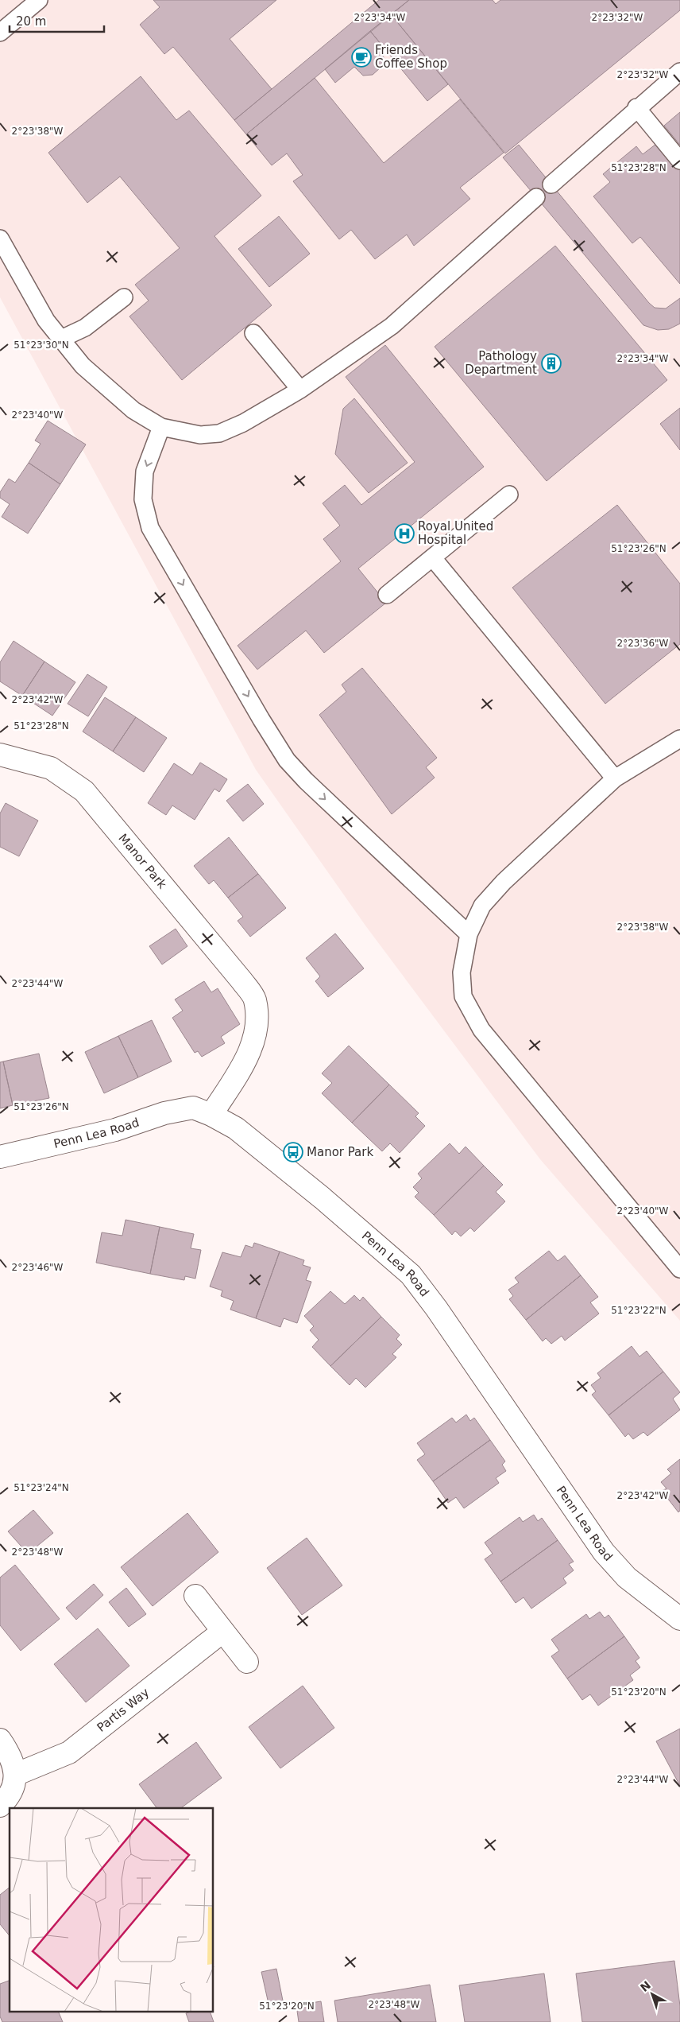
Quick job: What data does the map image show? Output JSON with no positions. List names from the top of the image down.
{
  "streets": {
    "street": ["Manor Park", "Penn Lea Road", "Partis Way"]
  },
  "crossings": [
    ["Manor Park", "Penn Lea Road"]
  ],
  "places": {
    "cafe": ["Friends Coffee Shop"],
    "building": ["Pathology Department"],
    "hospital": ["Royal United Hospital"],
    "bus stop": ["Manor Park"]
  },
  "scale_bar": "20 m",
  "north": "top left",
  "coordinates": [
    "2°23'34\"W",
    "2°23'32\"W",
    "2°23'38\"W",
    "51°23'28\"N",
    "51°23'30\"N",
    "2°23'40\"W",
    "51°23'26\"N",
    "2°23'36\"W",
    "2°23'42\"W",
    "2°23'44\"W",
    "2°23'46\"W",
    "51°23'22\"N",
    "51°23'24\"N",
    "2°23'48\"W",
    "51°23'20\"N"
  ]
}
